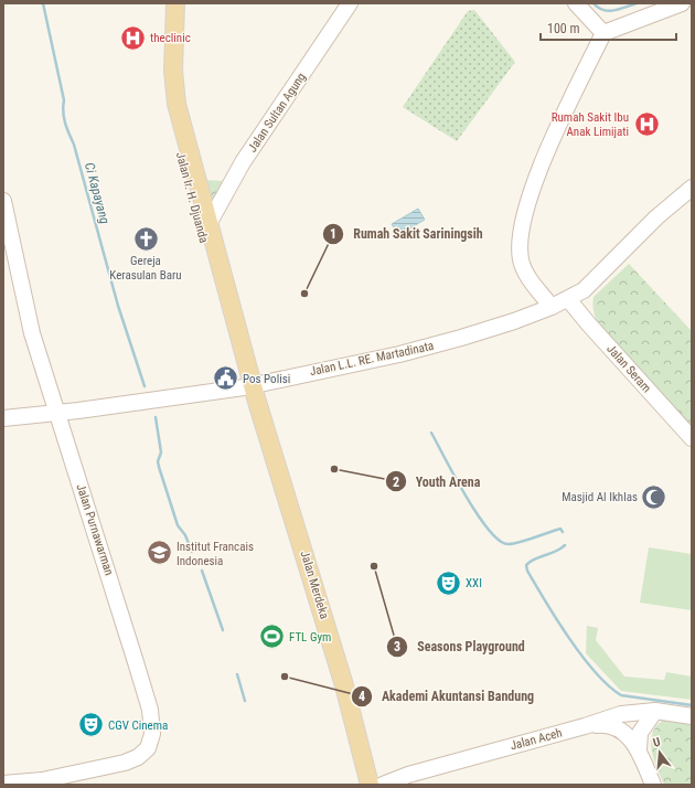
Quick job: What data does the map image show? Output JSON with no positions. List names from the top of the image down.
{
  "streets": {
    "main road": ["Jalan Ir. H. Djuanda", "Jalan Merdeka"],
    "street": [
      "Jalan Sultan Agung",
      "Jalan L.L. RE. Martadinata",
      "Jalan Seram",
      "Jalan Purnawarman",
      "Jalan Aceh"
    ]
  },
  "crossings": [
    ["Jalan Sultan Agung", "Jalan Ir. H. Djuanda"],
    ["Jalan Ir. H. Djuanda", "Jalan L.L. RE. Martadinata"],
    ["Jalan Ir. H. Djuanda", "Jalan Merdeka"],
    ["Jalan L.L. RE. Martadinata", "Jalan Seram"],
    ["Jalan L.L. RE. Martadinata", "Jalan Purnawarman"],
    ["Jalan L.L. RE. Martadinata", "Jalan Merdeka"]
  ],
  "water": ["Ci Kapayang"],
  "places": {
    "hospital": ["theclinic", "Rumah Sakit Ibu Anak Limijati"],
    "church": ["Gereja Kerasulan Baru"],
    "other": [
      "Rumah Sakit Sariningsih",
      "Youth Arena",
      "Seasons Playground",
      "Akademi Akuntansi Bandung"
    ],
    "public building": ["Pos Polisi"],
    "mosque": ["Masjid Al Ikhlas"],
    "school or university": ["Institut Francais Indonesia"],
    "theatre": ["XXI", "CGV Cinema"],
    "sports": ["FTL Gym"]
  },
  "scale_bar": "100 m",
  "north": "top"
}
